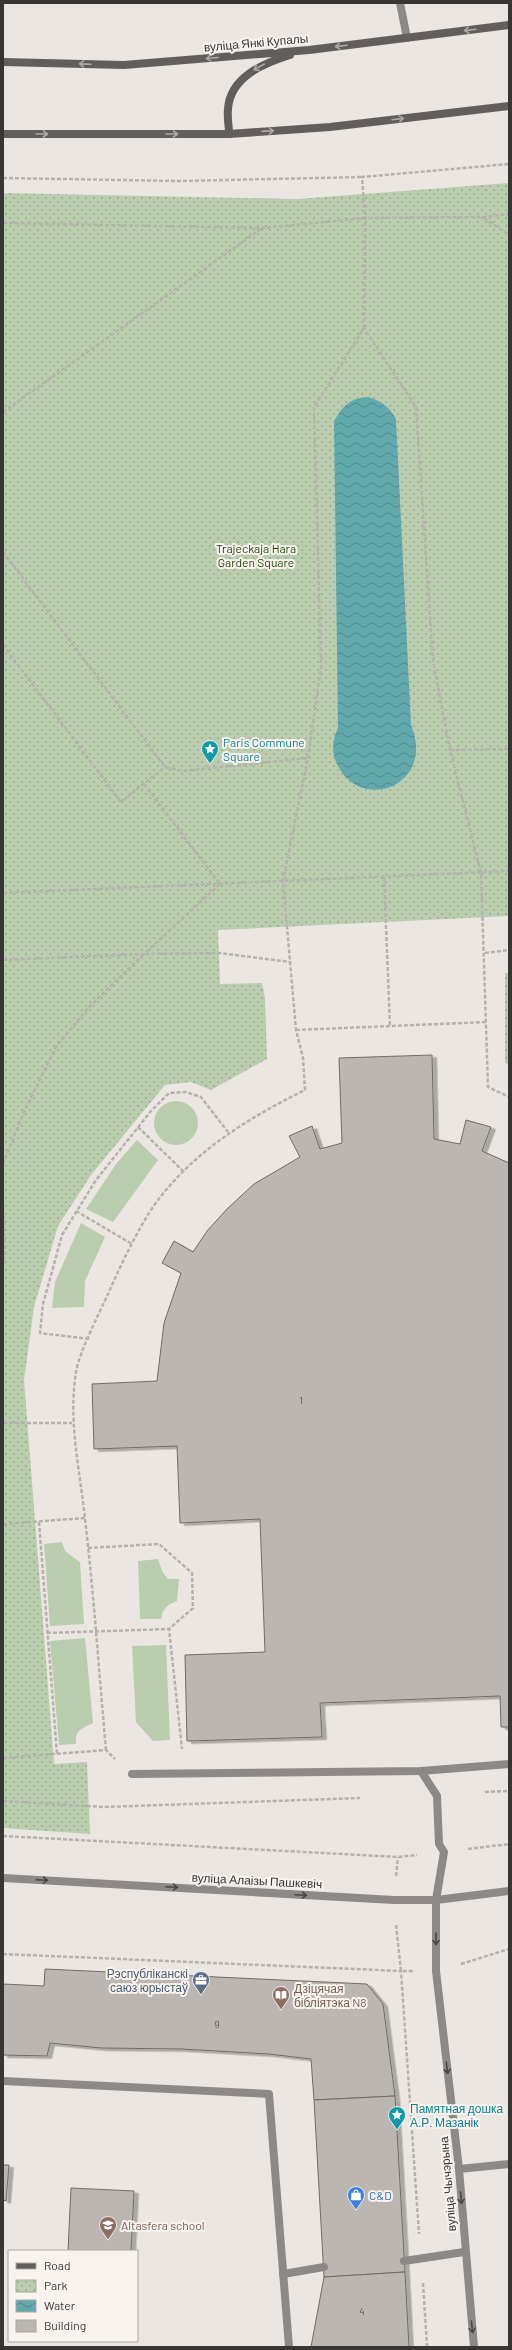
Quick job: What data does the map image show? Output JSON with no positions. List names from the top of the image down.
{
  "streets": {
    "main road": ["вуліца Янкі Купалы"],
    "street": ["вуліца Алаізы Пашкевіч", "вуліца Чычэрына"]
  },
  "crossings": [
    ["вуліца Алаізы Пашкевіч", "вуліца Чычэрына"]
  ],
  "one_way": ["вуліца Алаізы Пашкевіч", "вуліца Чычэрына"],
  "parks": ["Trajeckaja Hara Garden Square"],
  "places": {
    "place": ["Paris Commune Square", "Памятная дошка А.Р. Мазанік"],
    "office": ["Рэспубліканскі саюз юрыстаў"],
    "library": ["Дзіцячая бібліятэка N8"],
    "shop": ["C&D"],
    "school or university": ["Altasfera school"]
  },
  "house_numbers": ["1", "9", "4"],
  "legend": [
    "Road",
    "Park",
    "Water",
    "Building"
  ]
}
